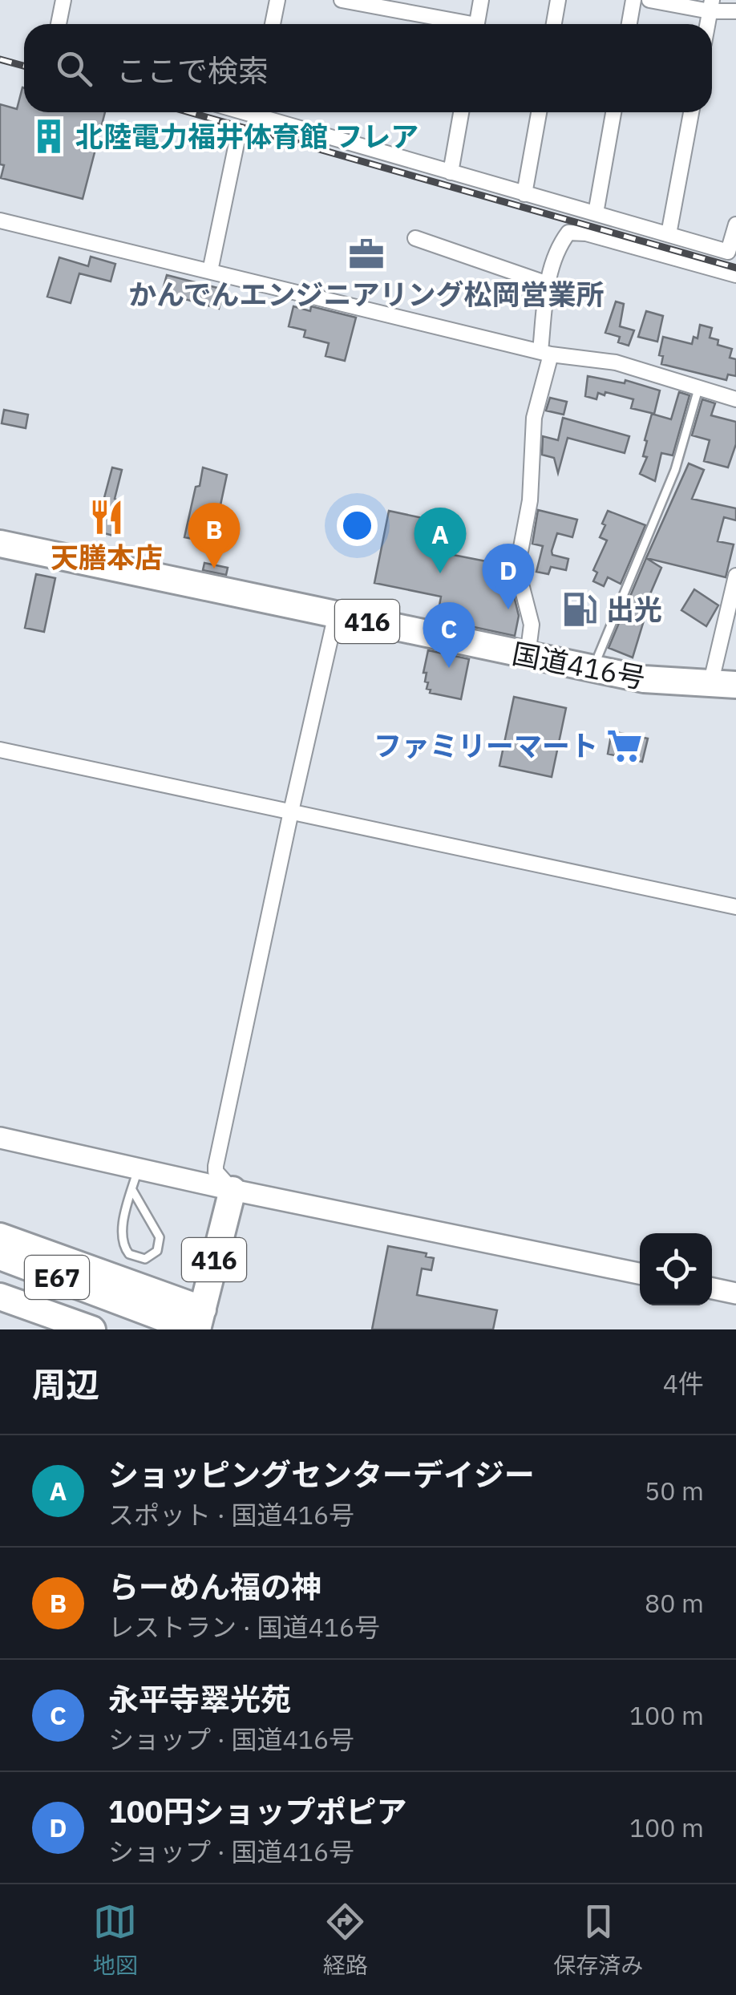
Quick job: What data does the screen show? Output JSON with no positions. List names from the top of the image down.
{
  "streets": {
    "highway": ["416", "国道416号", "E67"]
  },
  "crossings": [
    ["416", "E67"]
  ],
  "places": {
    "building": ["北陸電力福井体育館 フレア"],
    "office": ["かんでんエンジニアリング松岡営業所"],
    "restaurant": ["天膳本店"],
    "fuel station": ["出光"],
    "supermarket": ["ファミリーマート"]
  },
  "page": {
    "search": "ここで検索",
    "pins": [
      "B",
      "A",
      "D",
      "C"
    ],
    "heading": ["周辺", "4件"],
    "list": [
      {
        "mark": "A",
        "name": "ショッピングセンターデイジー",
        "note": "スポット · 国道416号",
        "value": "50 m"
      },
      {
        "mark": "B",
        "name": "らーめん福の神",
        "note": "レストラン · 国道416号",
        "value": "80 m"
      },
      {
        "mark": "C",
        "name": "永平寺翠光苑",
        "note": "ショップ · 国道416号",
        "value": "100 m"
      },
      {
        "mark": "D",
        "name": "100円ショップポピア",
        "note": "ショップ · 国道416号",
        "value": "100 m"
      }
    ],
    "nav": ["地図", "経路", "保存済み"]
  }
}
